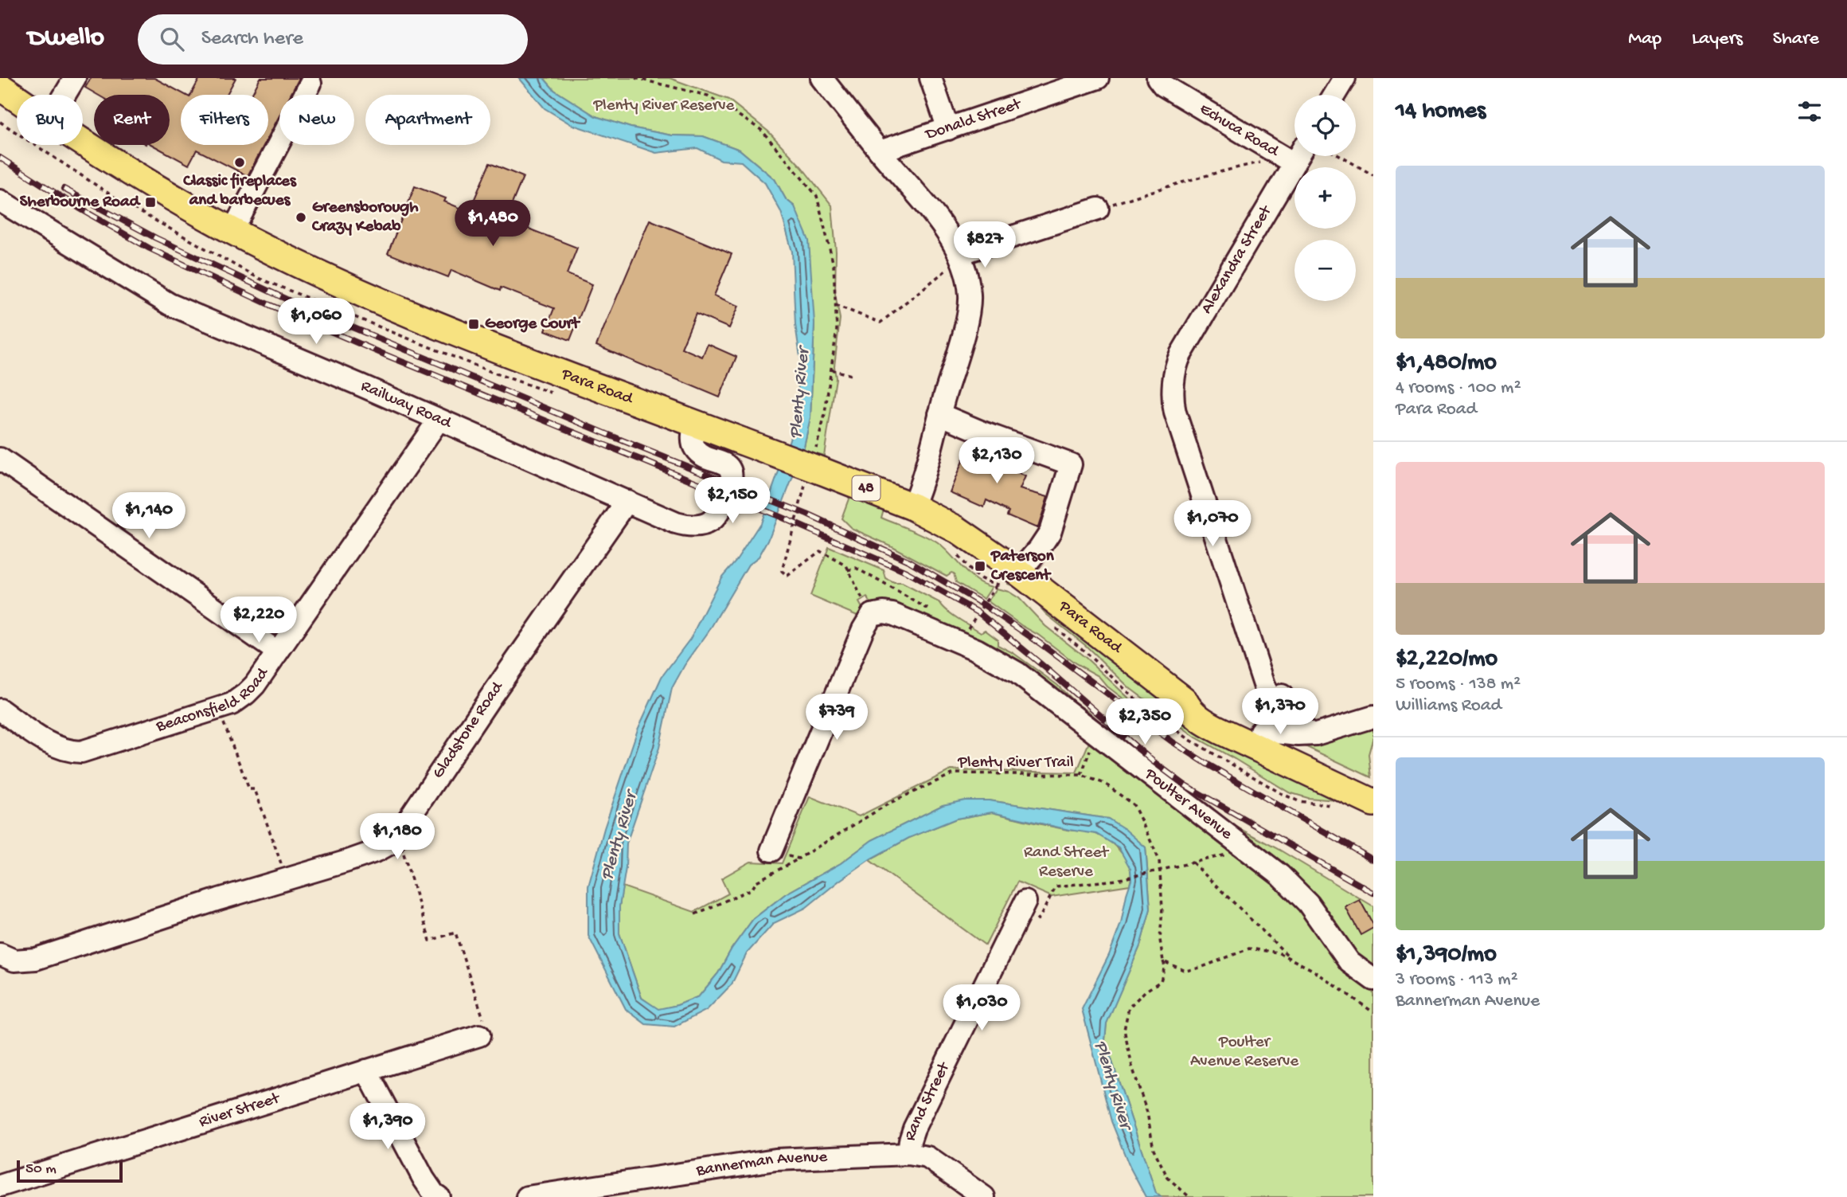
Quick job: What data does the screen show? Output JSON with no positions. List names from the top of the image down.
{
  "streets": {
    "main road": ["Para Road", "48"],
    "street": [
      "Donald Street",
      "Echuca Road",
      "Alexandra Street",
      "Railway Road",
      "Beaconsfield Road",
      "Gladstone Road",
      "Poulter Avenue",
      "Rand Street",
      "River Street",
      "Bannerman Avenue"
    ],
    "path": ["Plenty River Trail"]
  },
  "crossings": [
    ["Para Road", "Railway Road"],
    ["Railway Road", "Beaconsfield Road"],
    ["Railway Road", "Gladstone Road"],
    ["Rand Street", "Bannerman Avenue"]
  ],
  "water": ["Plenty River"],
  "parks": ["Plenty River Reserve", "Rand Street Reserve", "Poulter Avenue Reserve"],
  "places": {
    "other": ["Classic fireplaces and barbecues", "Greensborough Crazy Kebab"],
    "transit": ["Sherbourne Road", "George Court", "Paterson Crescent"]
  },
  "scale_bar": "50 m",
  "page": {
    "header": "Dwello",
    "search": "Search here",
    "nav": ["Map", "Layers", "Share"],
    "heading": "14 homes",
    "map_buttons": ["+", "−"],
    "chip": [
      "Buy",
      "Rent",
      "Filters",
      "New",
      "Apartment"
    ],
    "list": [
      {
        "name": "$1,480/mo",
        "note": "4 rooms · 100 m² · Para Road"
      },
      {
        "name": "$2,220/mo",
        "note": "5 rooms · 138 m² · Williams Road"
      },
      {
        "name": "$1,390/mo",
        "note": "3 rooms · 113 m² · Bannerman Avenue"
      }
    ],
    "price": [
      "$1,480",
      "$827",
      "$1,060",
      "$2,130",
      "$2,150",
      "$1,140",
      "$1,070",
      "$2,220",
      "$1,370",
      "$739",
      "$2,350",
      "$1,180",
      "$1,030",
      "$1,390"
    ],
    "scale": "50 m"
  }
}
